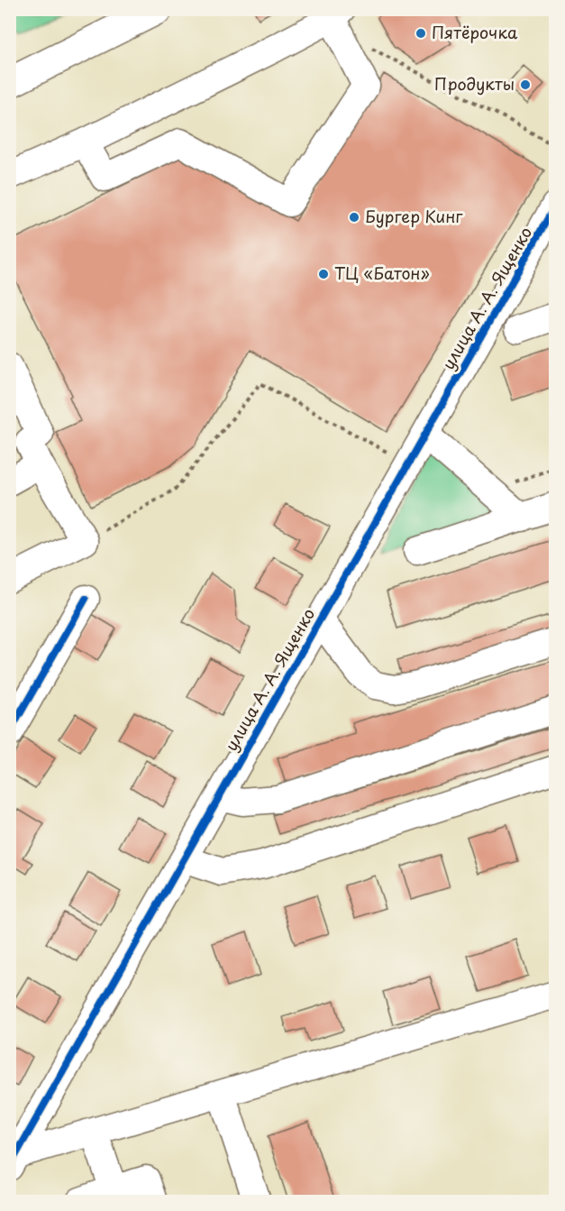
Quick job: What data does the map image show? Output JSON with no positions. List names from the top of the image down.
{
  "streets": {
    "street": ["улица А. А. Ященко"]
  },
  "places": [
    "Пятёрочка",
    "Продукты",
    "Бургер Кинг",
    "ТЦ «Батон»"
  ]
}
